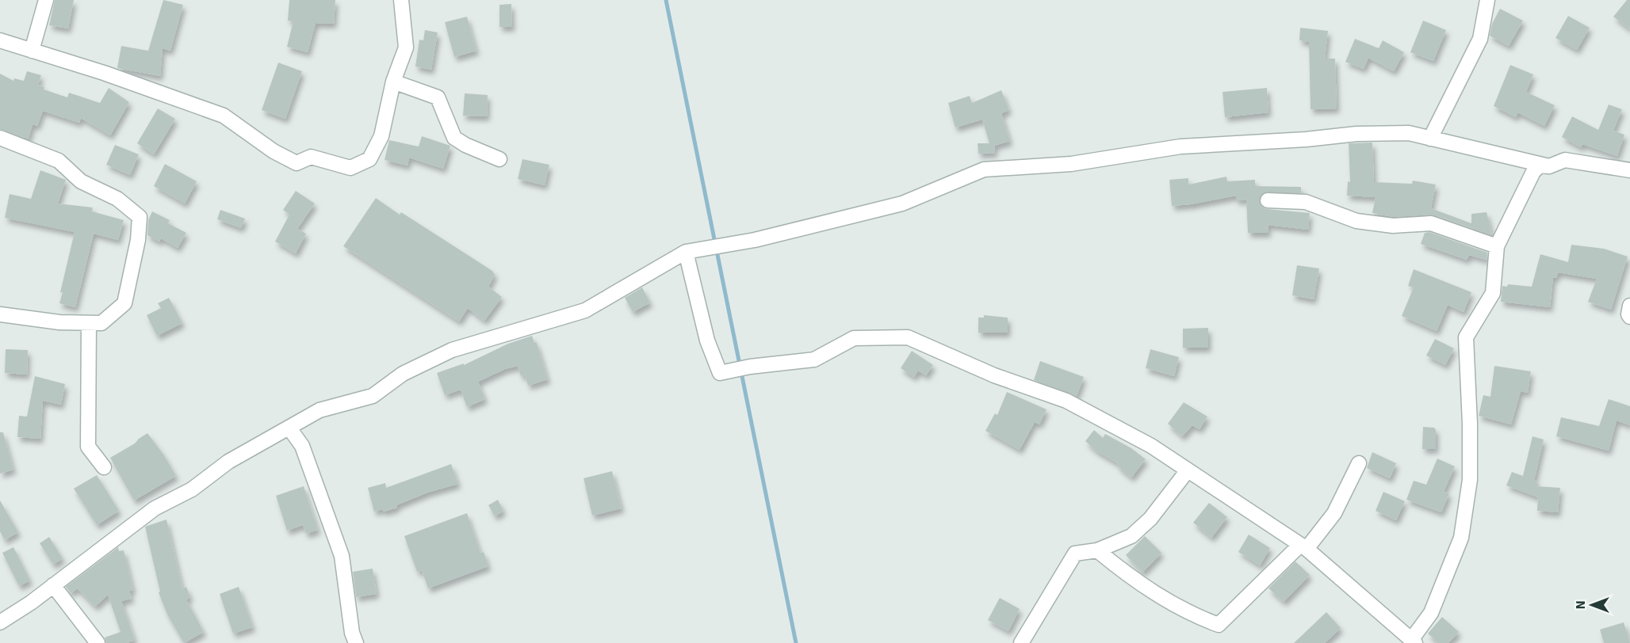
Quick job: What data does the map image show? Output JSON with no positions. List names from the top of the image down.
{
  "north": "left"
}
